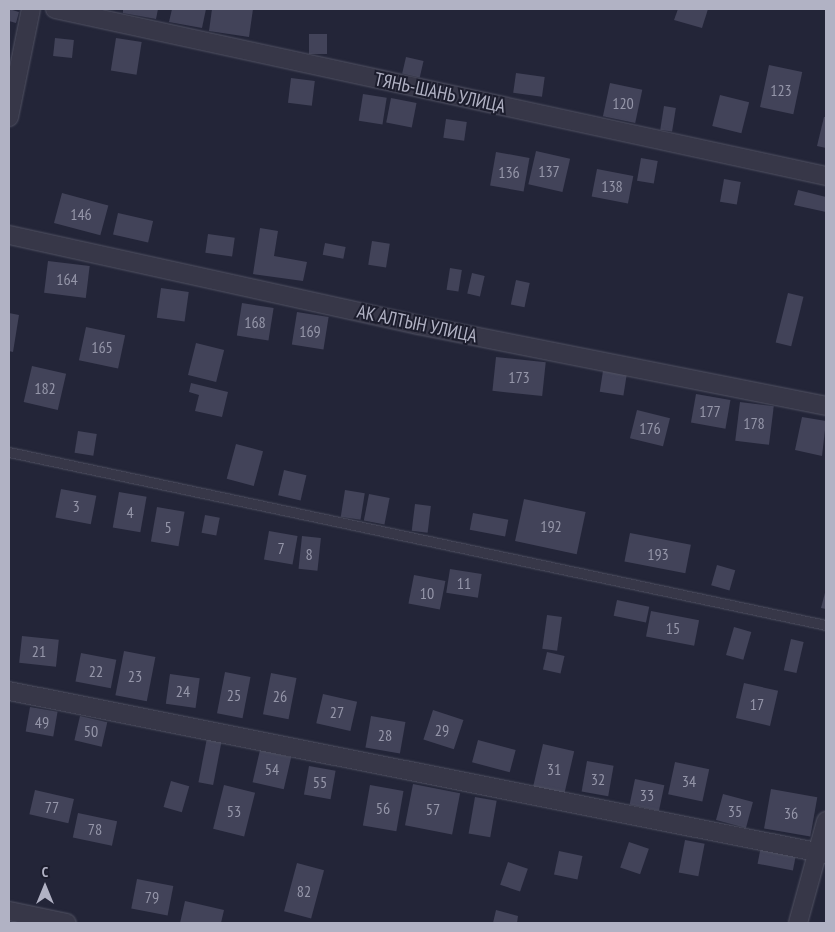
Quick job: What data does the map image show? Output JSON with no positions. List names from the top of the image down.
{
  "streets": {
    "street": ["ТЯНЬ-ШАНЬ УЛИЦА", "АК АЛТЫН УЛИЦА"]
  },
  "house_numbers": [
    "123",
    "120",
    "137",
    "136",
    "138",
    "146",
    "164",
    "168",
    "169",
    "165",
    "173",
    "182",
    "177",
    "178",
    "176",
    "3",
    "4",
    "192",
    "5",
    "7",
    "8",
    "193",
    "11",
    "10",
    "15",
    "21",
    "22",
    "23",
    "24",
    "25",
    "26",
    "17",
    "27",
    "49",
    "29",
    "50",
    "28",
    "54",
    "31",
    "32",
    "34",
    "55",
    "33",
    "77",
    "56",
    "57",
    "53",
    "35",
    "36",
    "78",
    "82",
    "79"
  ],
  "north": "top"
}
